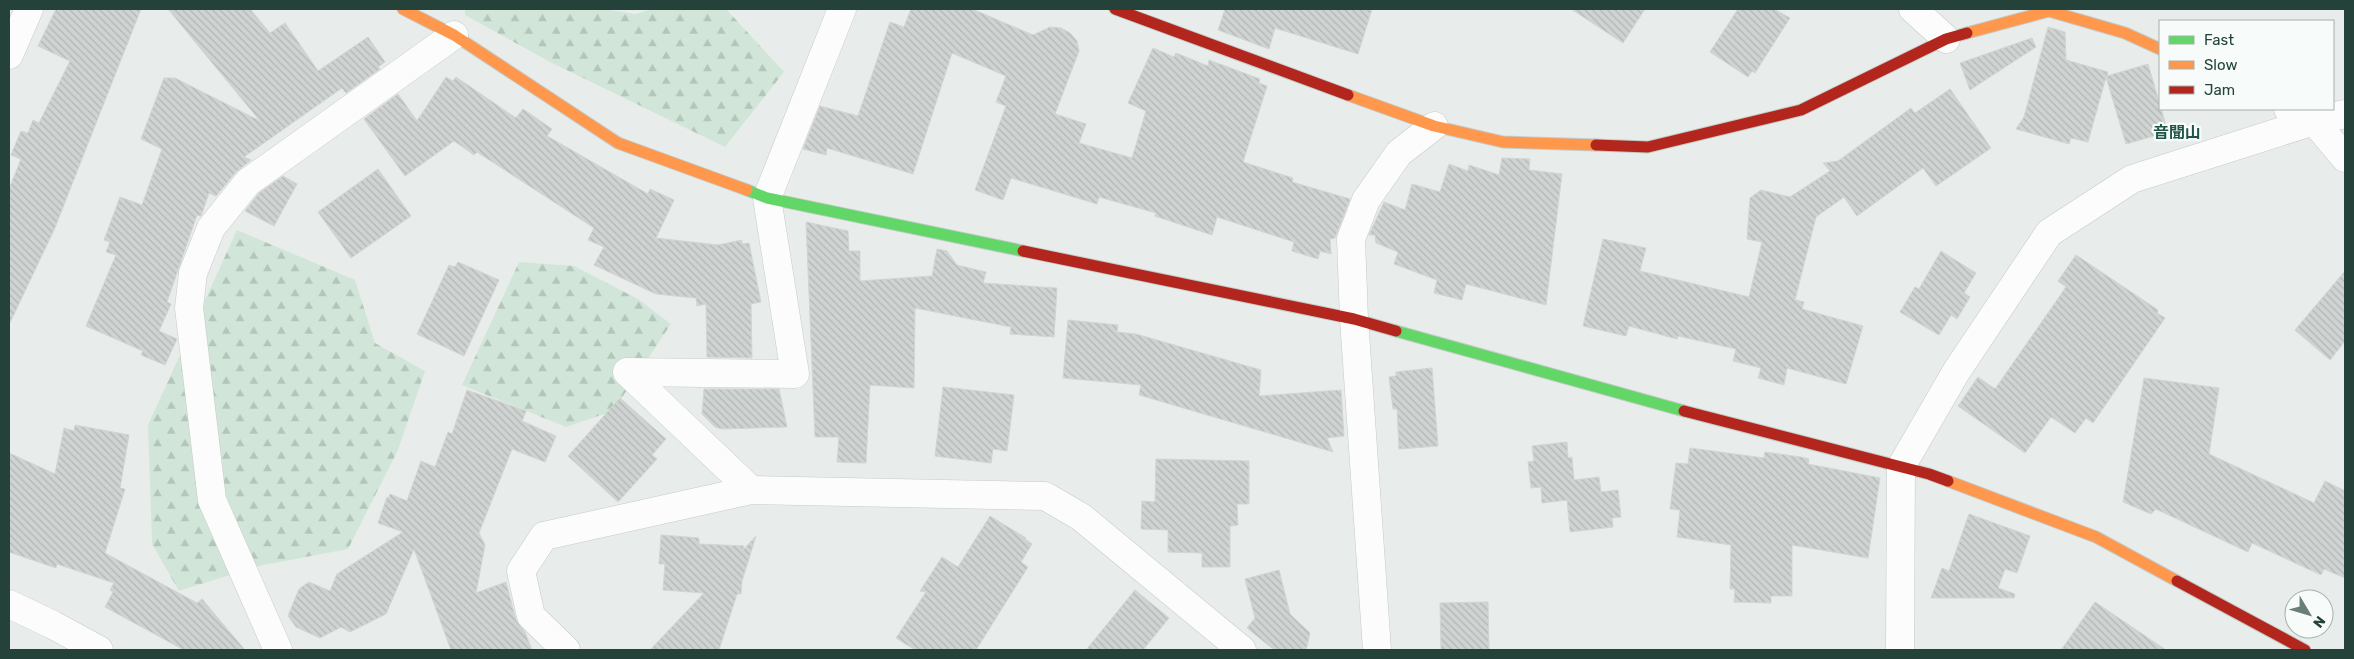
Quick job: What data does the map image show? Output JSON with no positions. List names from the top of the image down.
{
  "districts": ["音聞山"],
  "legend": ["Fast", "Slow", "Jam"],
  "north": "bottom right"
}
